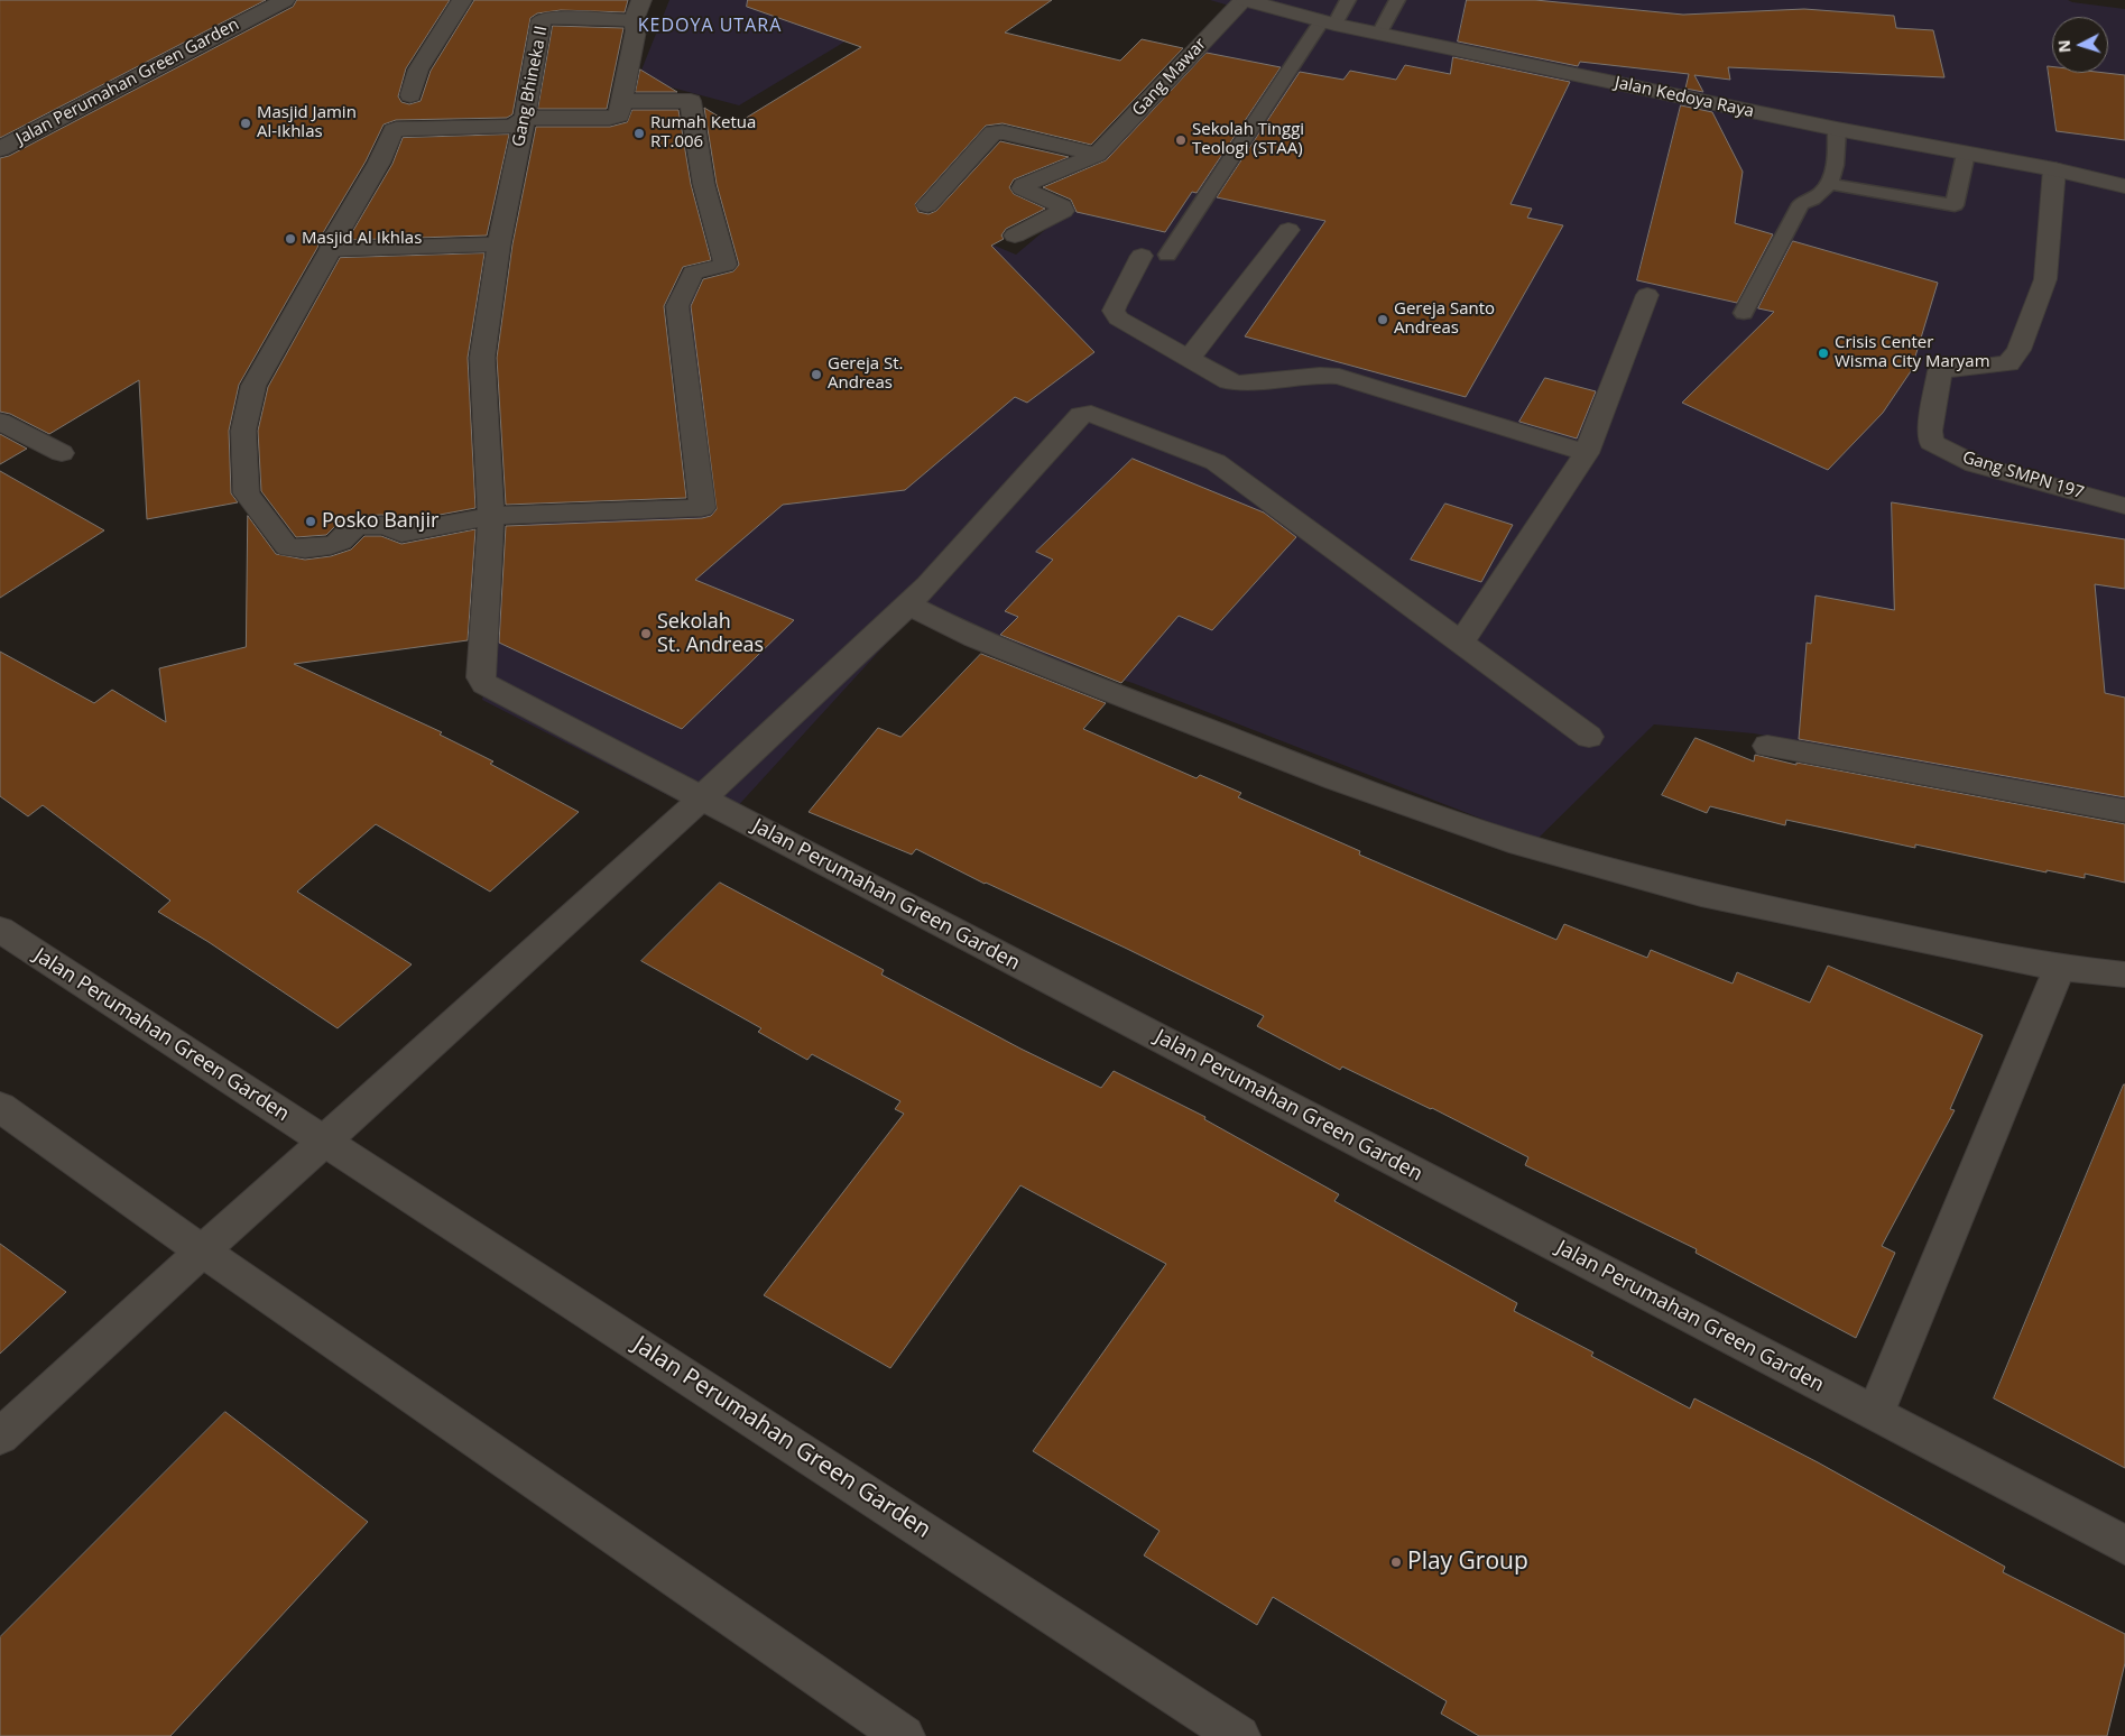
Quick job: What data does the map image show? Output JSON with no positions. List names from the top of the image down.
{
  "streets": {
    "street": [
      "Gang Mawar",
      "Jalan Perumahan Green Garden",
      "Gang Bhineka II",
      "Jalan Kedoya Raya",
      "Gang SMPN 197"
    ]
  },
  "crossings": [
    ["Gang Mawar", "Jalan Kedoya Raya"],
    ["Jalan Perumahan Green Garden", "Gang Bhineka II"],
    ["Jalan Kedoya Raya", "Gang SMPN 197"]
  ],
  "districts": ["KEDOYA UTARA"],
  "places": [
    "Masjid Jamin Al-Ikhlas",
    "Rumah Ketua RT.006",
    "Sekolah Tinggi Teologi (STAA)",
    "Masjid Al Ikhlas",
    "Gereja Santo Andreas",
    "Crisis Center Wisma City Maryam",
    "Gereja St. Andreas",
    "Posko Banjir",
    "Sekolah St. Andreas",
    "Play Group"
  ],
  "north": "left"
}
